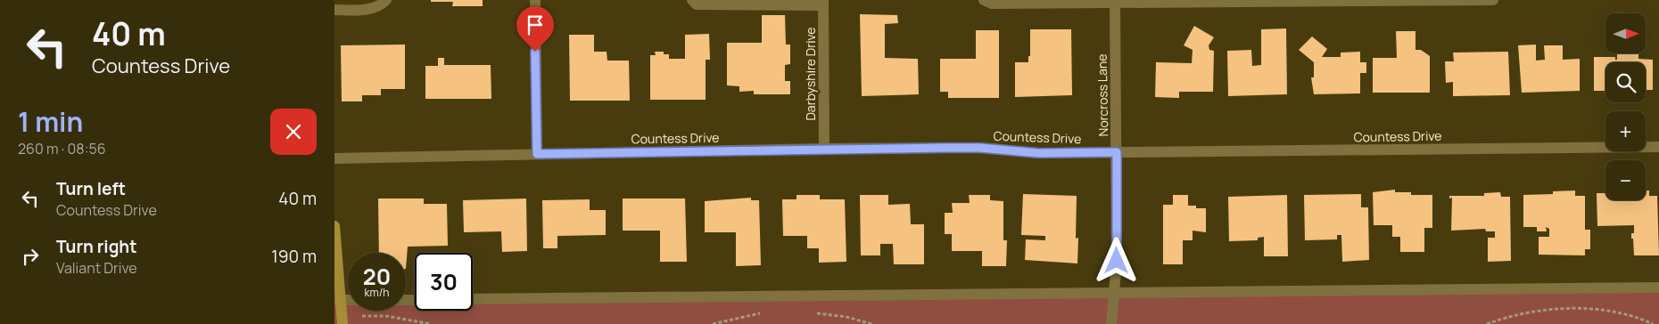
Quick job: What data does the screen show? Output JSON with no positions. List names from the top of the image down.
{
  "streets": {
    "street": ["Darbyshire Drive", "Norcross Lane", "Countess Drive"]
  },
  "crossings": [
    ["Darbyshire Drive", "Countess Drive"],
    ["Norcross Lane", "Countess Drive"]
  ],
  "north": "right",
  "page": {
    "turn": ["40 m", "Countess Drive"],
    "map_buttons": ["+", "−"],
    "heading": ["1 min", "260 m · 08:56"],
    "list": [
      {
        "name": "Turn left",
        "note": "Countess Drive",
        "value": "40 m"
      },
      {
        "name": "Turn right",
        "note": "Valiant Drive",
        "value": "190 m"
      }
    ],
    "speed": "20 km/h",
    "limit": "30"
  }
}
